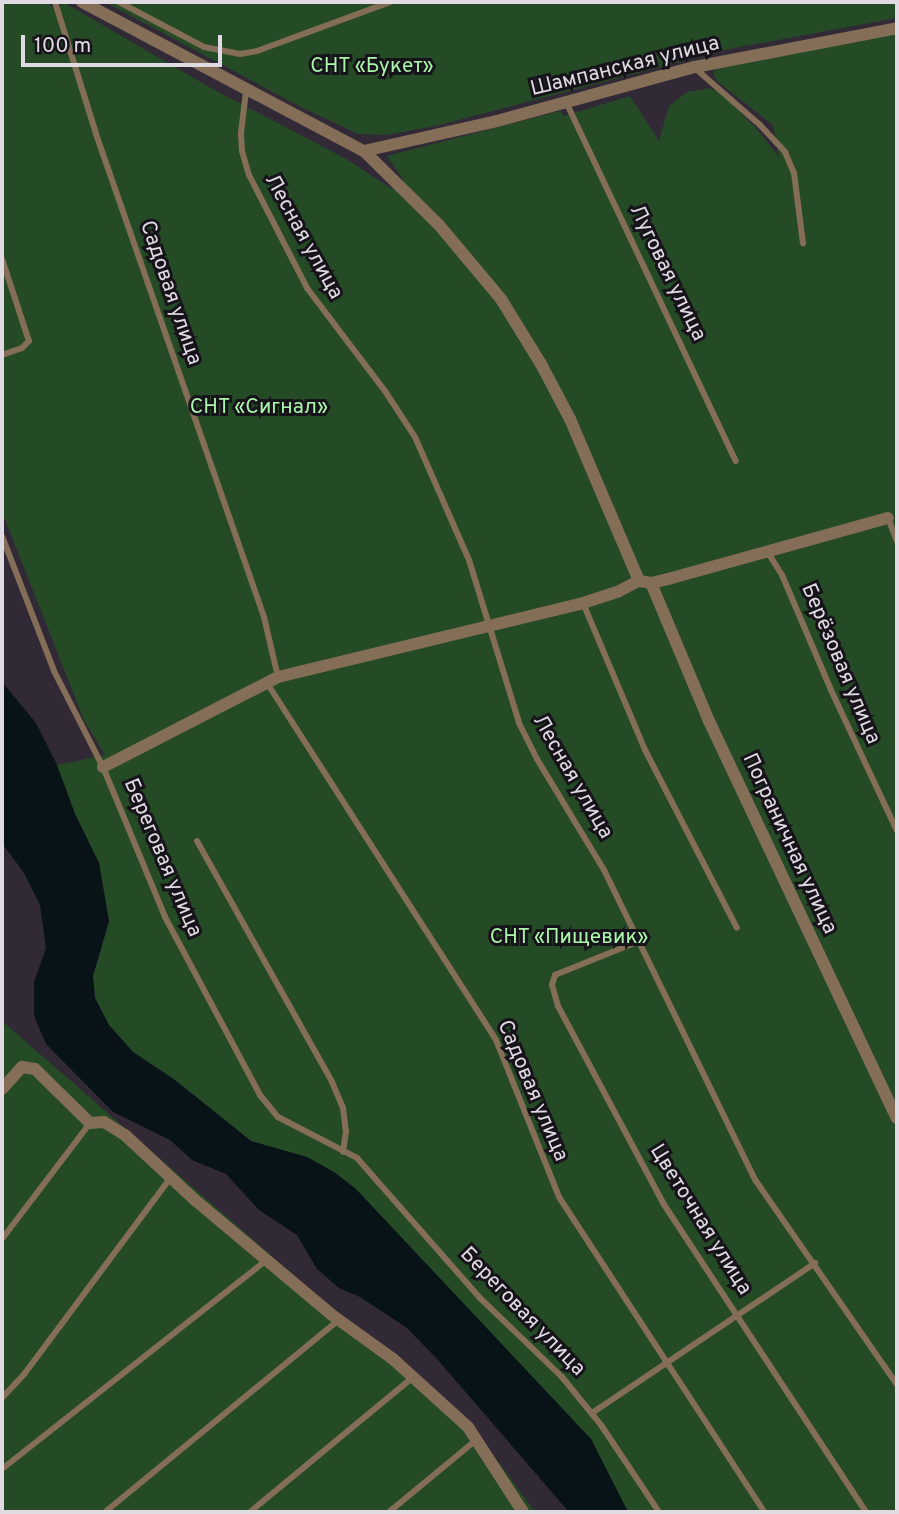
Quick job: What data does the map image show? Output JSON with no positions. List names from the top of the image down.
{
  "streets": {
    "street": ["Шампанская улица", "Пограничная улица"],
    "lane": [
      "Лесная улица",
      "Луговая улица",
      "Садовая улица",
      "Берёзовая улица",
      "Береговая улица",
      "Цветочная улица"
    ]
  },
  "crossings": [
    ["Шампанская улица", "Луговая улица"],
    ["Шампанская улица", "Пограничная улица"],
    ["Лесная улица", "Пограничная улица"],
    ["Лесная улица", "Цветочная улица"]
  ],
  "parks": ["СНТ «Букет»", "СНТ «Сигнал»", "СНТ «Пищевик»"],
  "scale_bar": "100 m"
}
